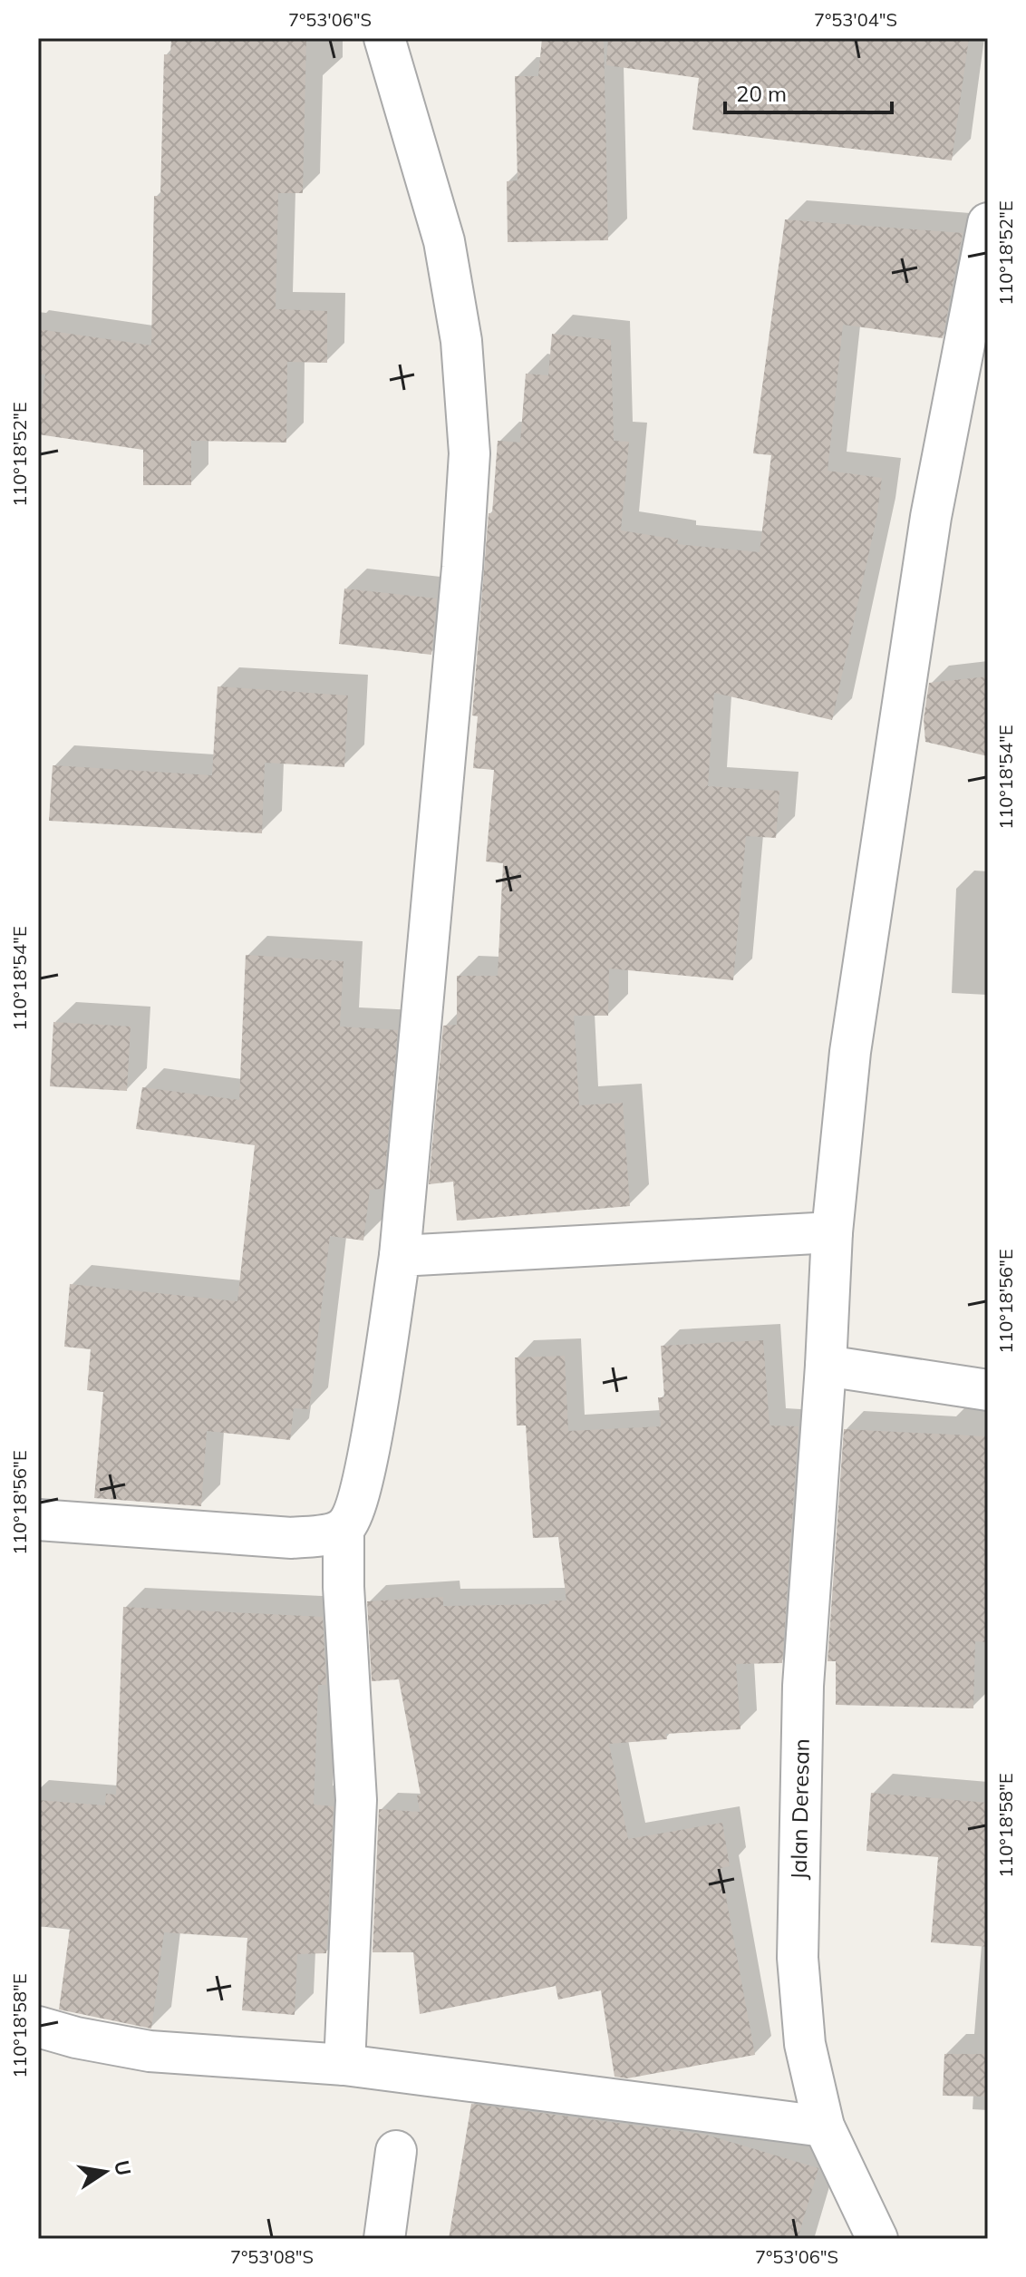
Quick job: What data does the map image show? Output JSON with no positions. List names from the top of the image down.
{
  "streets": {
    "street": ["Jalan Deresan"]
  },
  "scale_bar": "20 m",
  "north": "right",
  "coordinates": [
    "7°53'06\"S",
    "7°53'04\"S",
    "110°18'52\"E",
    "110°18'54\"E",
    "110°18'56\"E",
    "110°18'58\"E",
    "7°53'08\"S"
  ]
}
